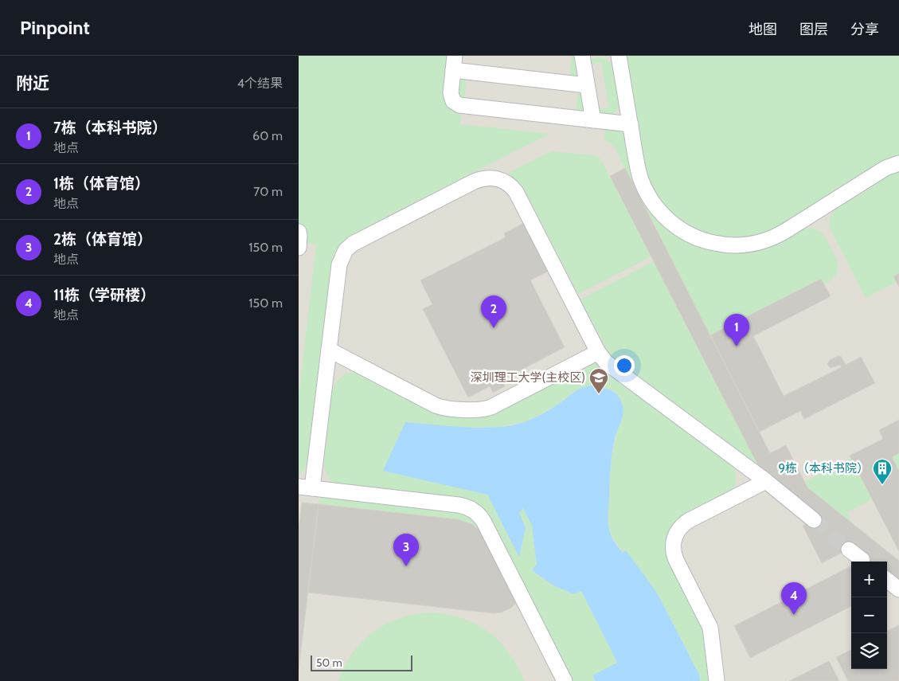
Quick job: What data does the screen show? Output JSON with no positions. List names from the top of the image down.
{
  "places": {
    "school or university": ["深圳理工大学(主校区)"],
    "building": ["9栋（本科书院）"]
  },
  "scale_bar": "50 m",
  "page": {
    "header": "Pinpoint",
    "nav": ["地图", "图层", "分享"],
    "heading": ["附近", "4个结果"],
    "list": [
      {
        "mark": "1",
        "name": "7栋（本科书院）",
        "note": "地点",
        "value": "60 m"
      },
      {
        "mark": "2",
        "name": "1栋（体育馆）",
        "note": "地点",
        "value": "70 m"
      },
      {
        "mark": "3",
        "name": "2栋（体育馆）",
        "note": "地点",
        "value": "150 m"
      },
      {
        "mark": "4",
        "name": "11栋（学研楼）",
        "note": "地点",
        "value": "150 m"
      }
    ],
    "pins": [
      "2",
      "1",
      "3",
      "4"
    ],
    "map_buttons": ["+", "−"],
    "scale": "50 m"
  }
}
